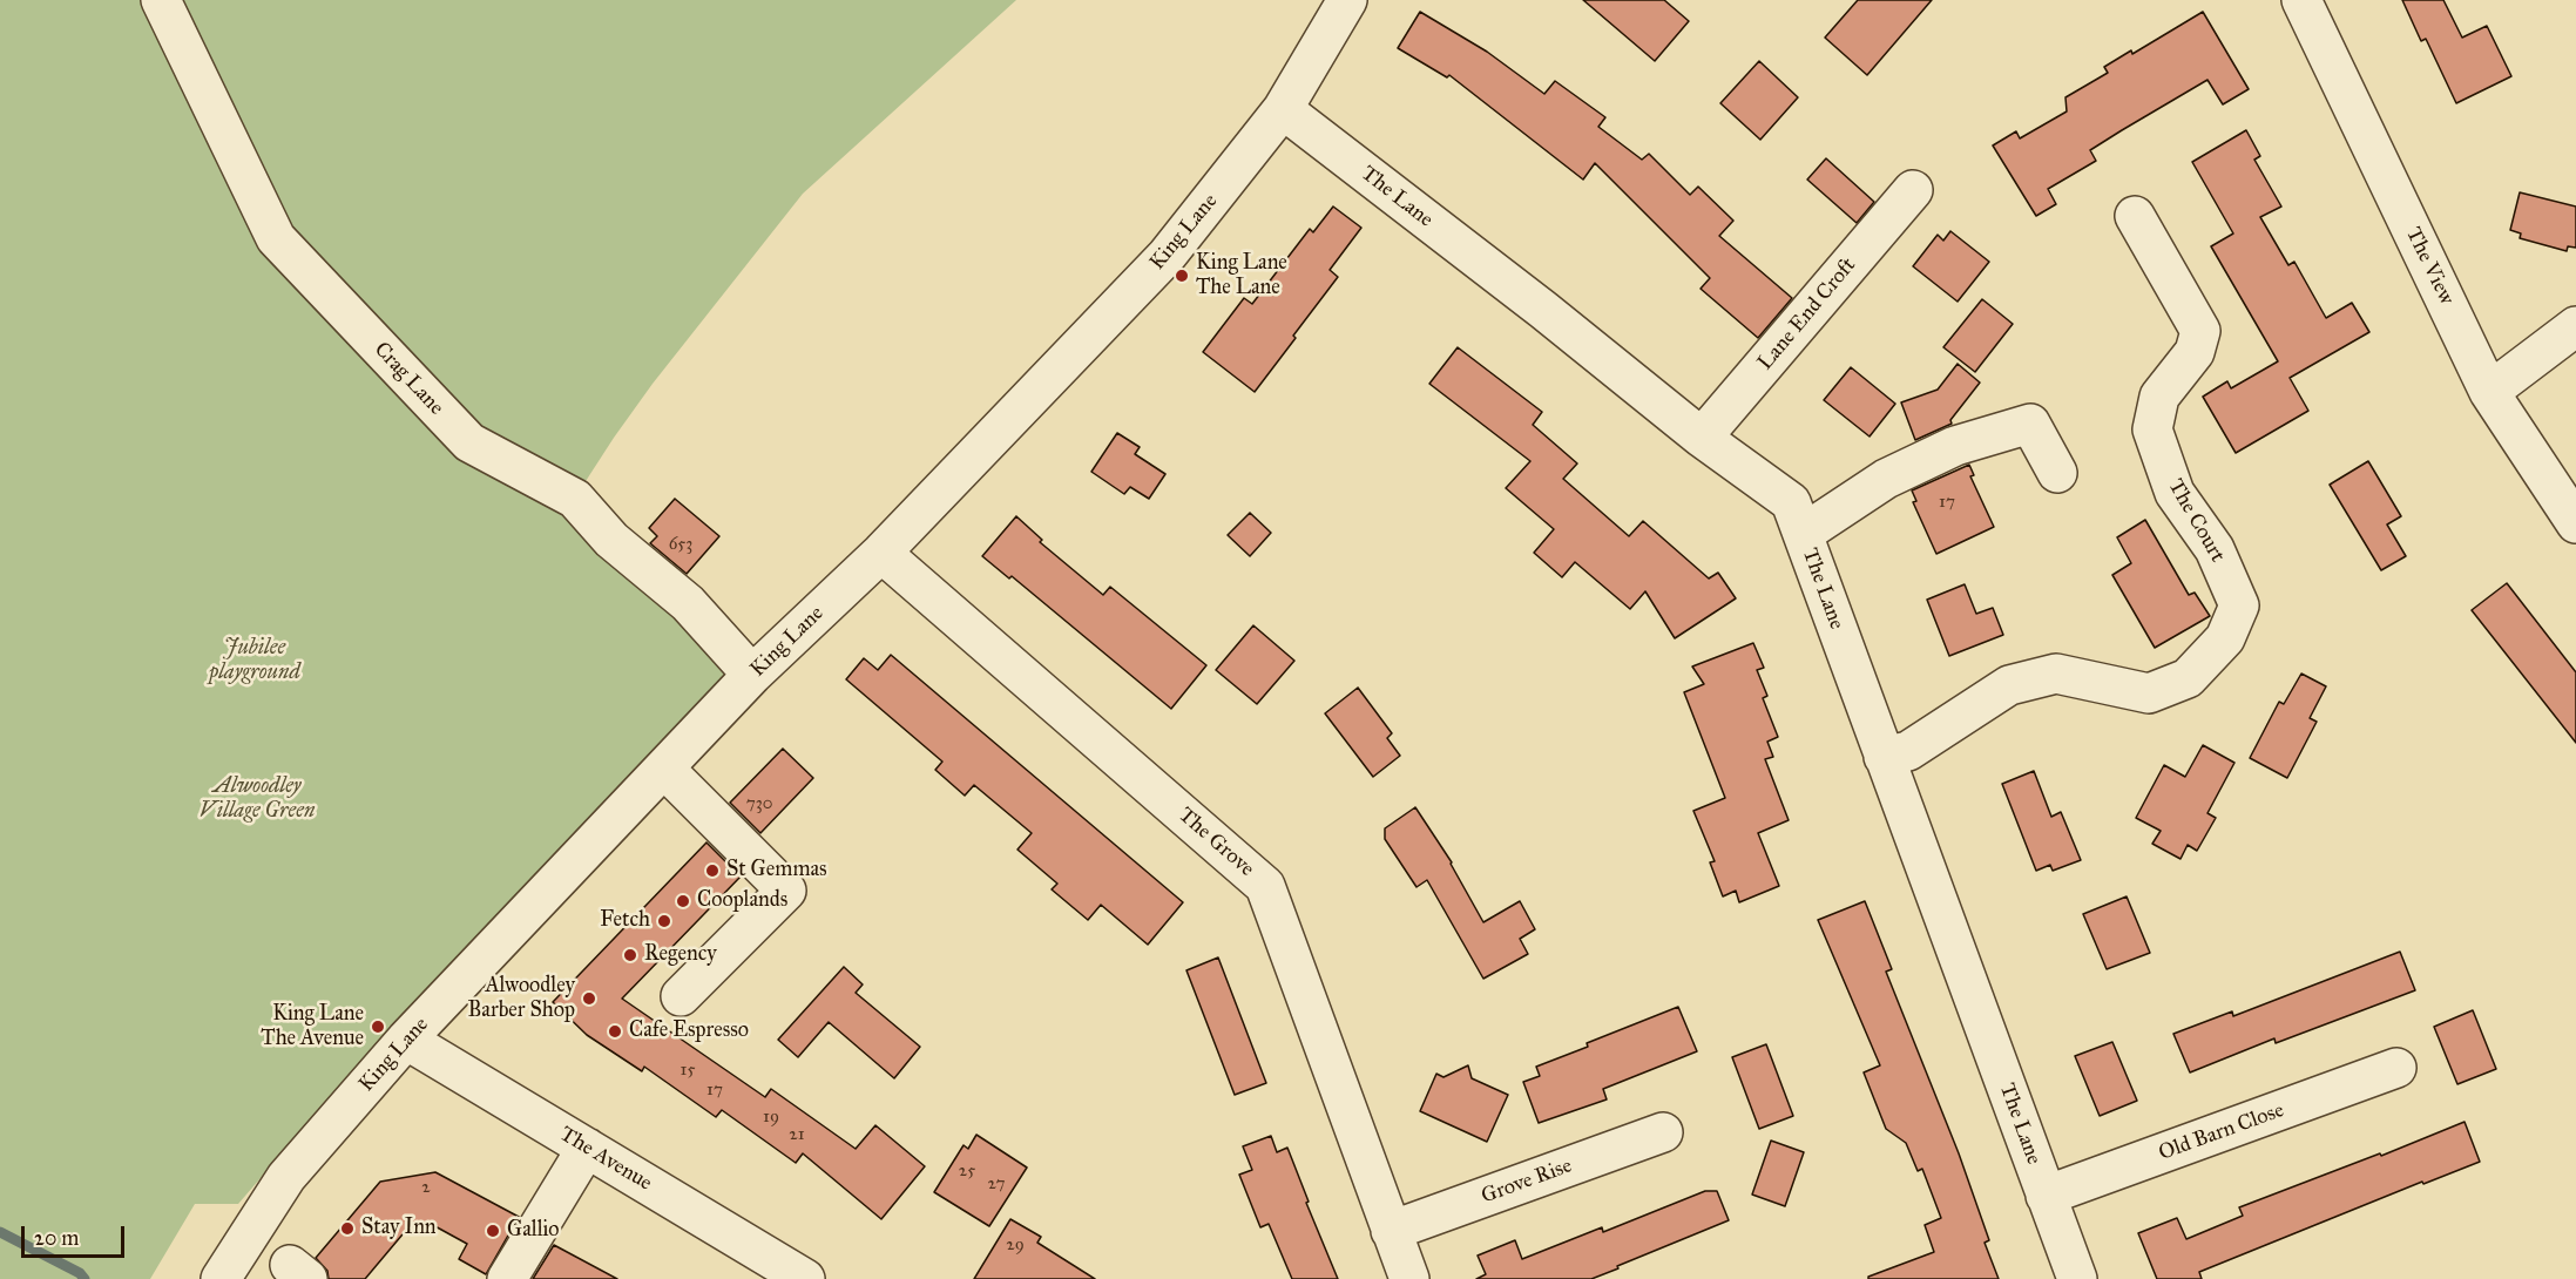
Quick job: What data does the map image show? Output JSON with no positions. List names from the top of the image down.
{
  "streets": {
    "street": [
      "The Lane",
      "King Lane",
      "The View",
      "Lane End Croft",
      "Crag Lane",
      "The Court",
      "The Grove",
      "Old Barn Close",
      "The Avenue",
      "Grove Rise"
    ]
  },
  "crossings": [
    ["The Lane", "King Lane"],
    ["The Lane", "Lane End Croft"],
    ["The Lane", "The Court"],
    ["The Lane", "Old Barn Close"],
    ["King Lane", "Crag Lane"],
    ["King Lane", "The Grove"],
    ["King Lane", "The Avenue"],
    ["The Grove", "Grove Rise"]
  ],
  "parks": ["Jubilee playground", "Alwoodley Village Green"],
  "places": [
    "King Lane The Lane",
    "St Gemmas",
    "Cooplands",
    "Fetch",
    "Regency",
    "Alwoodley Barber Shop",
    "King Lane The Avenue",
    "Cafe Espresso",
    "Stay Inn",
    "Gallio"
  ],
  "house_numbers": [
    "17",
    "653",
    "730",
    "15",
    "17",
    "19",
    "21",
    "25",
    "27",
    "2",
    "29"
  ],
  "scale_bar": "20 m"
}
